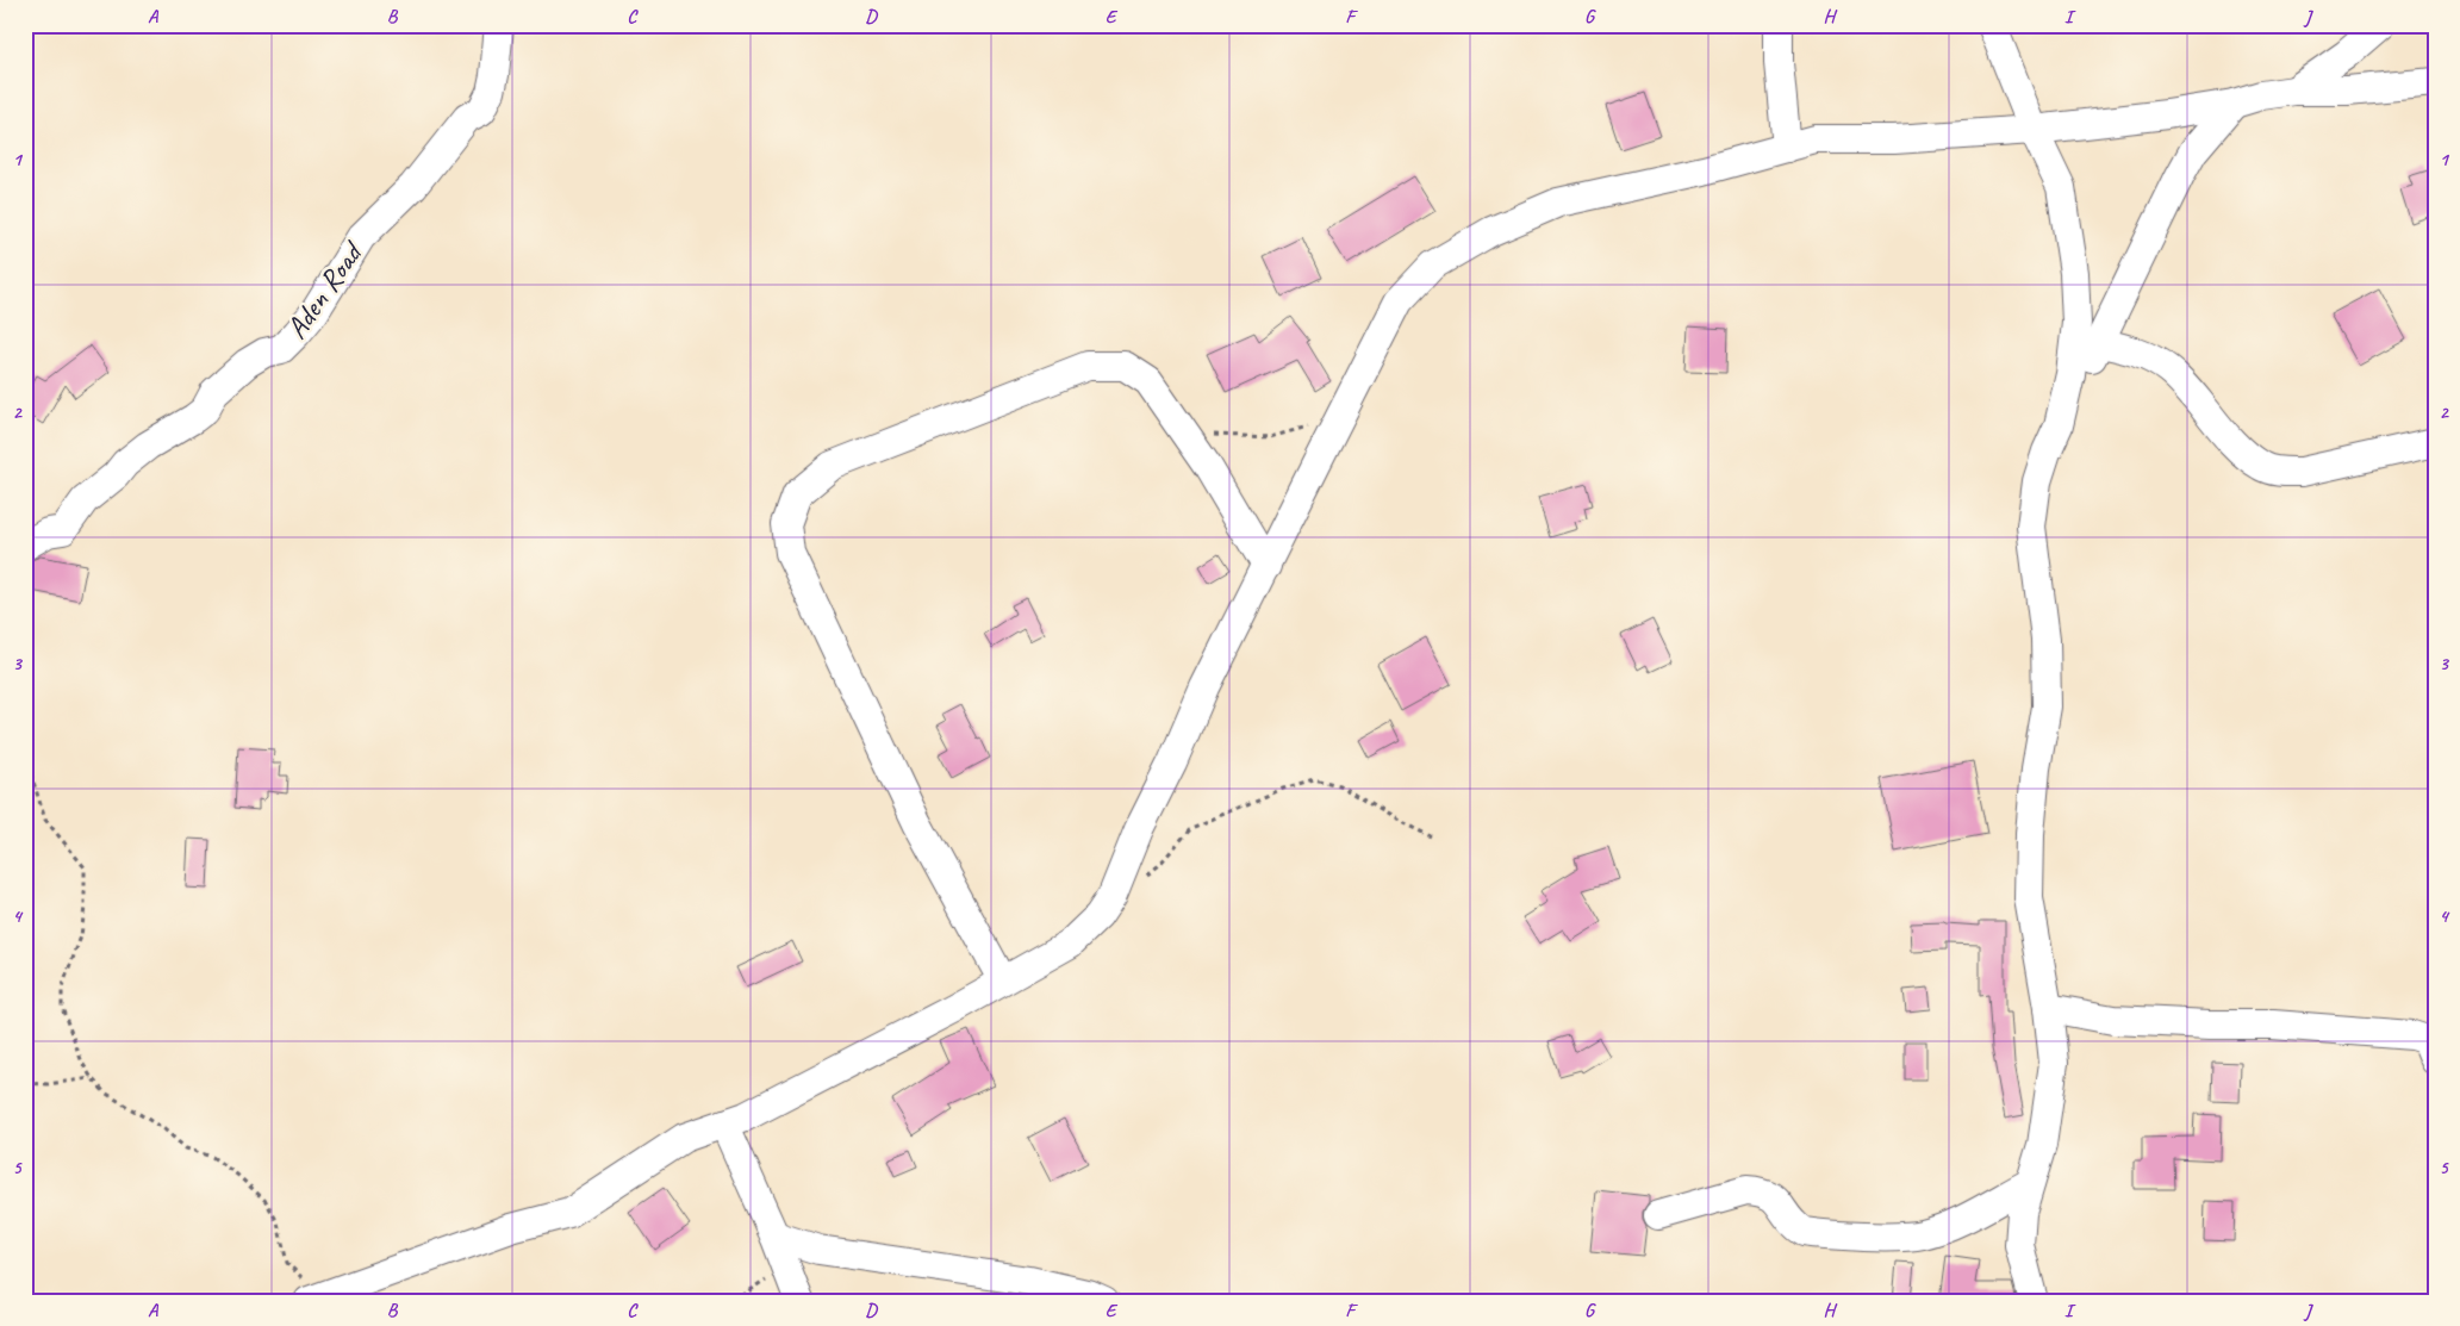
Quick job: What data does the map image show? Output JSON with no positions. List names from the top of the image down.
{
  "streets": {
    "street": ["Aden Road"]
  },
  "grid": {
    "columns": [
      "A",
      "B",
      "C",
      "D",
      "E",
      "F",
      "G",
      "H",
      "I",
      "J"
    ],
    "rows": [
      "1",
      "2",
      "3",
      "4",
      "5"
    ]
  }
}
